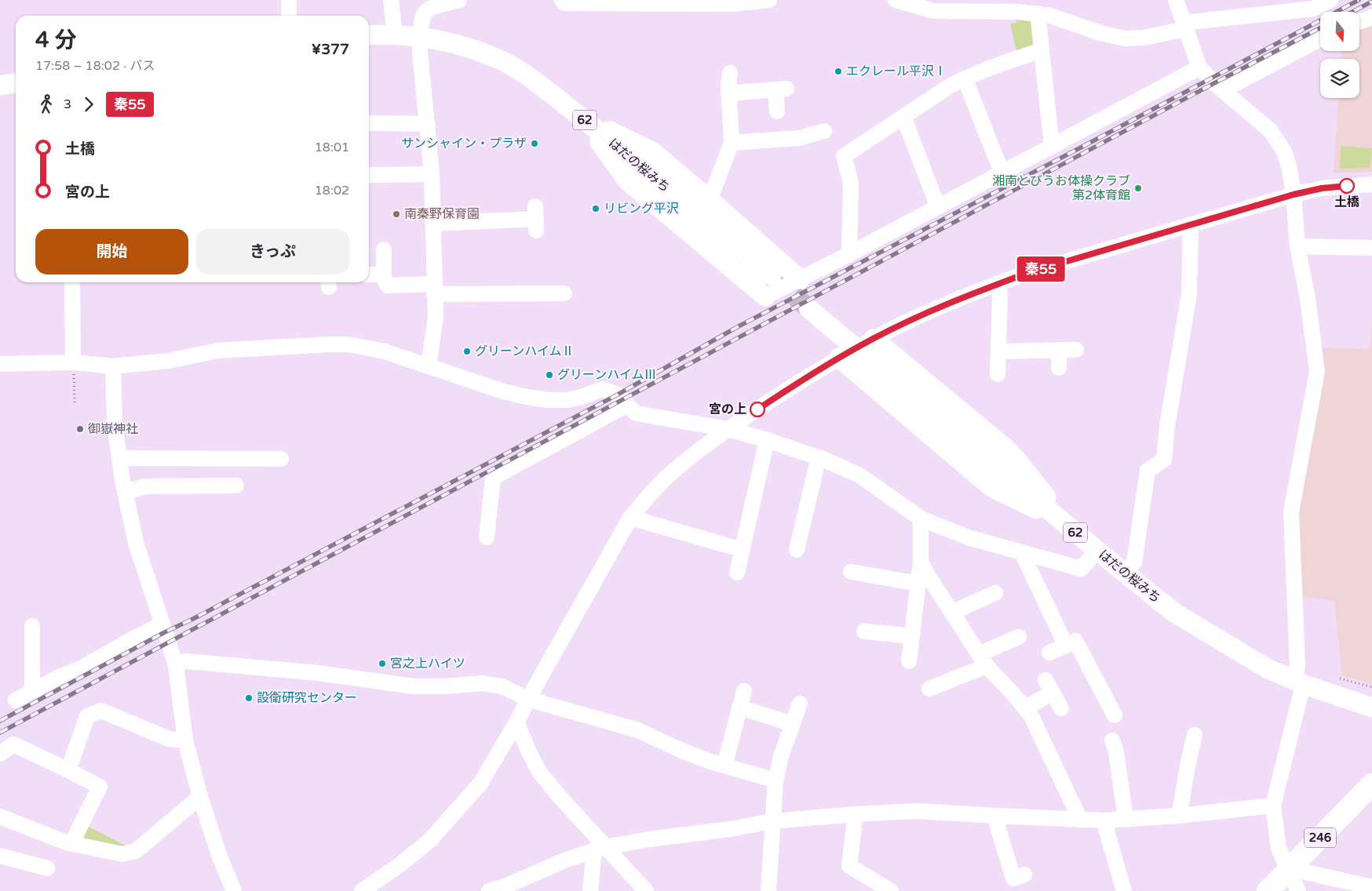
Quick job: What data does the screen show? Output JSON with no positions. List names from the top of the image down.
{
  "streets": {
    "highway": ["246"],
    "main road": ["62", "はだの桜みち"]
  },
  "places": [
    "エクレール平沢Ⅰ",
    "サンシャイン・プラザ",
    "土橋",
    "湘南とびうお体操クラブ 第2体育館",
    "リビング平沢",
    "南秦野保育園",
    "グリーンハイムⅡ",
    "グリーンハイムⅢ",
    "宮の上",
    "御嶽神社",
    "宮之上ハイツ",
    "設衛研究センター"
  ],
  "lines": ["bus line 秦55"],
  "north": "bottom",
  "page": {
    "on_map": "秦55",
    "heading": ["4 分", "17:58 – 18:02 · バス", "¥377"],
    "legs": ["3", "秦55"],
    "list": [
      {
        "name": "土橋",
        "value": "18:01"
      },
      {
        "name": "宮の上",
        "value": "18:02"
      }
    ],
    "buttons": ["開始", "きっぷ"]
  }
}
